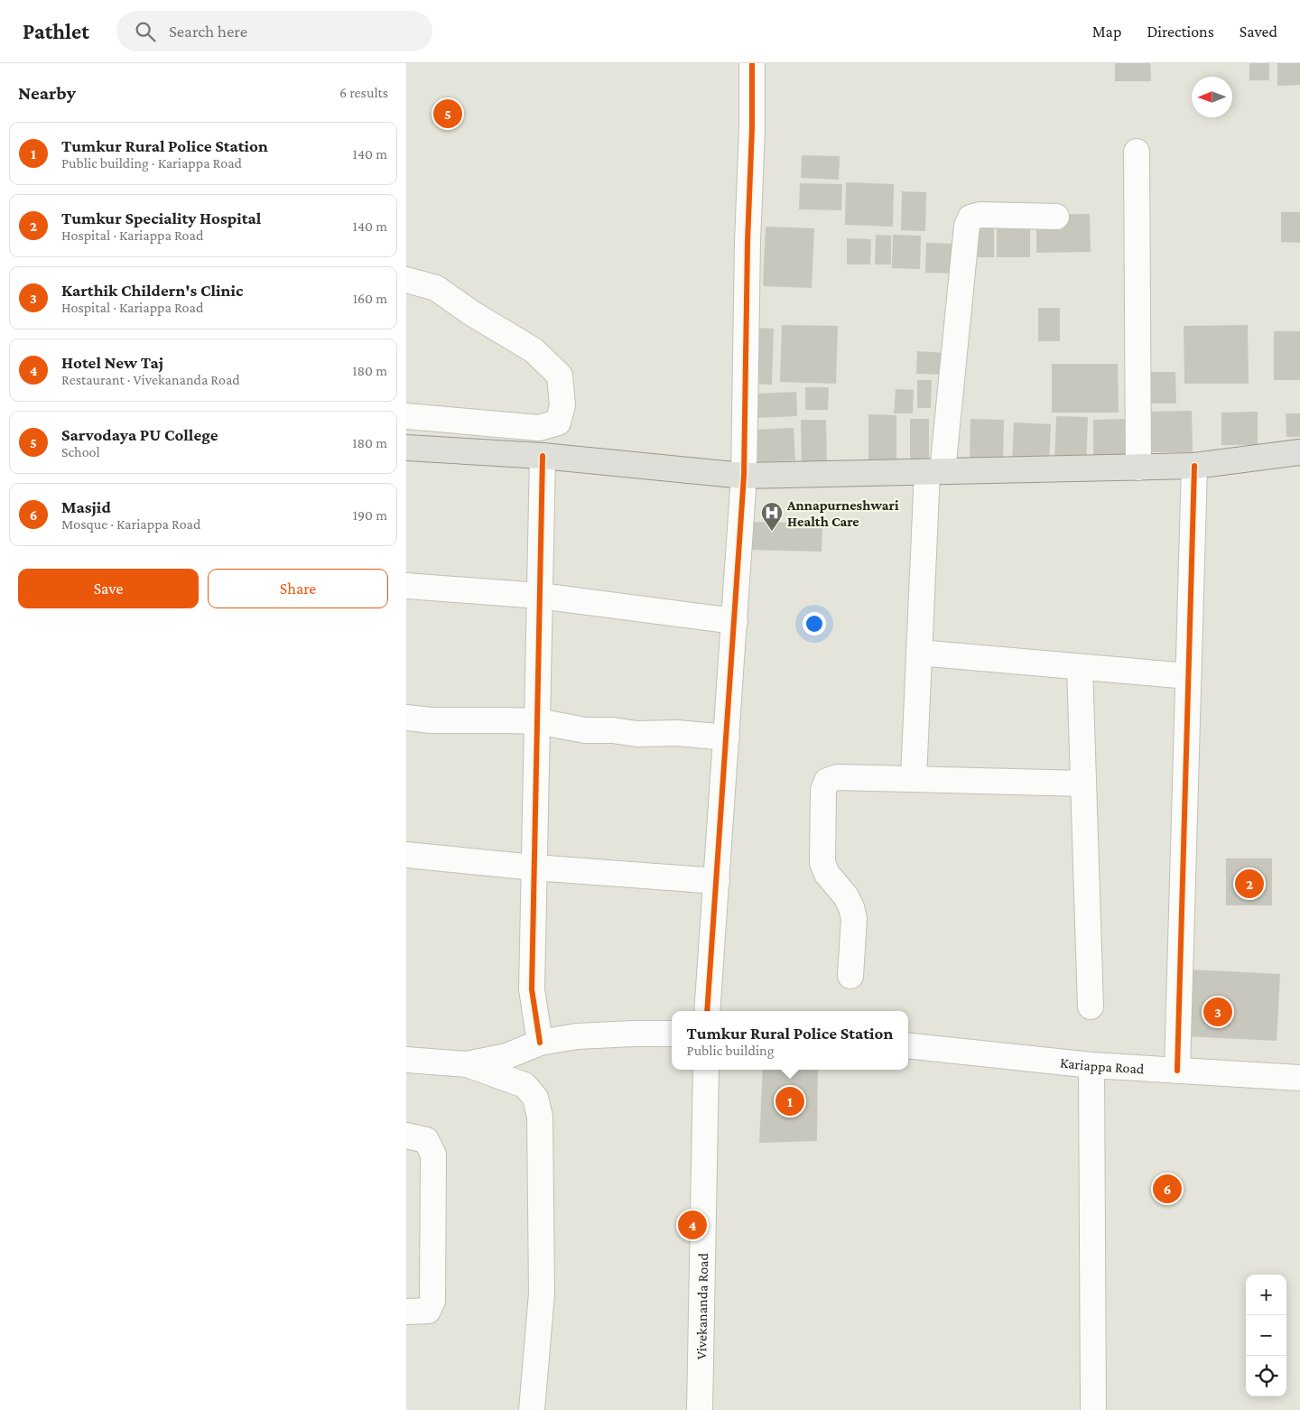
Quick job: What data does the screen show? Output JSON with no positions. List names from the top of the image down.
{
  "streets": {
    "street": ["Kariappa Road", "Vivekananda Road"]
  },
  "places": {
    "hospital": ["Annapurneshwari Health Care"]
  },
  "north": "left",
  "page": {
    "header": "Pathlet",
    "search": "Search here",
    "nav": ["Map", "Directions", "Saved"],
    "heading": ["Nearby", "6 results"],
    "pins": [
      "5",
      "2",
      "3",
      "1",
      "6",
      "4"
    ],
    "list": [
      {
        "mark": "1",
        "name": "Tumkur Rural Police Station",
        "note": "Public building · Kariappa Road",
        "value": "140 m"
      },
      {
        "mark": "2",
        "name": "Tumkur Speciality Hospital",
        "note": "Hospital · Kariappa Road",
        "value": "140 m"
      },
      {
        "mark": "3",
        "name": "Karthik Childern's Clinic",
        "note": "Hospital · Kariappa Road",
        "value": "160 m"
      },
      {
        "mark": "4",
        "name": "Hotel New Taj",
        "note": "Restaurant · Vivekananda Road",
        "value": "180 m"
      },
      {
        "mark": "5",
        "name": "Sarvodaya PU College",
        "note": "School",
        "value": "180 m"
      },
      {
        "mark": "6",
        "name": "Masjid",
        "note": "Mosque · Kariappa Road",
        "value": "190 m"
      }
    ],
    "buttons": ["Save", "Share"],
    "popup": ["Tumkur Rural Police Station", "Public building"],
    "map_buttons": ["+", "−"]
  }
}
